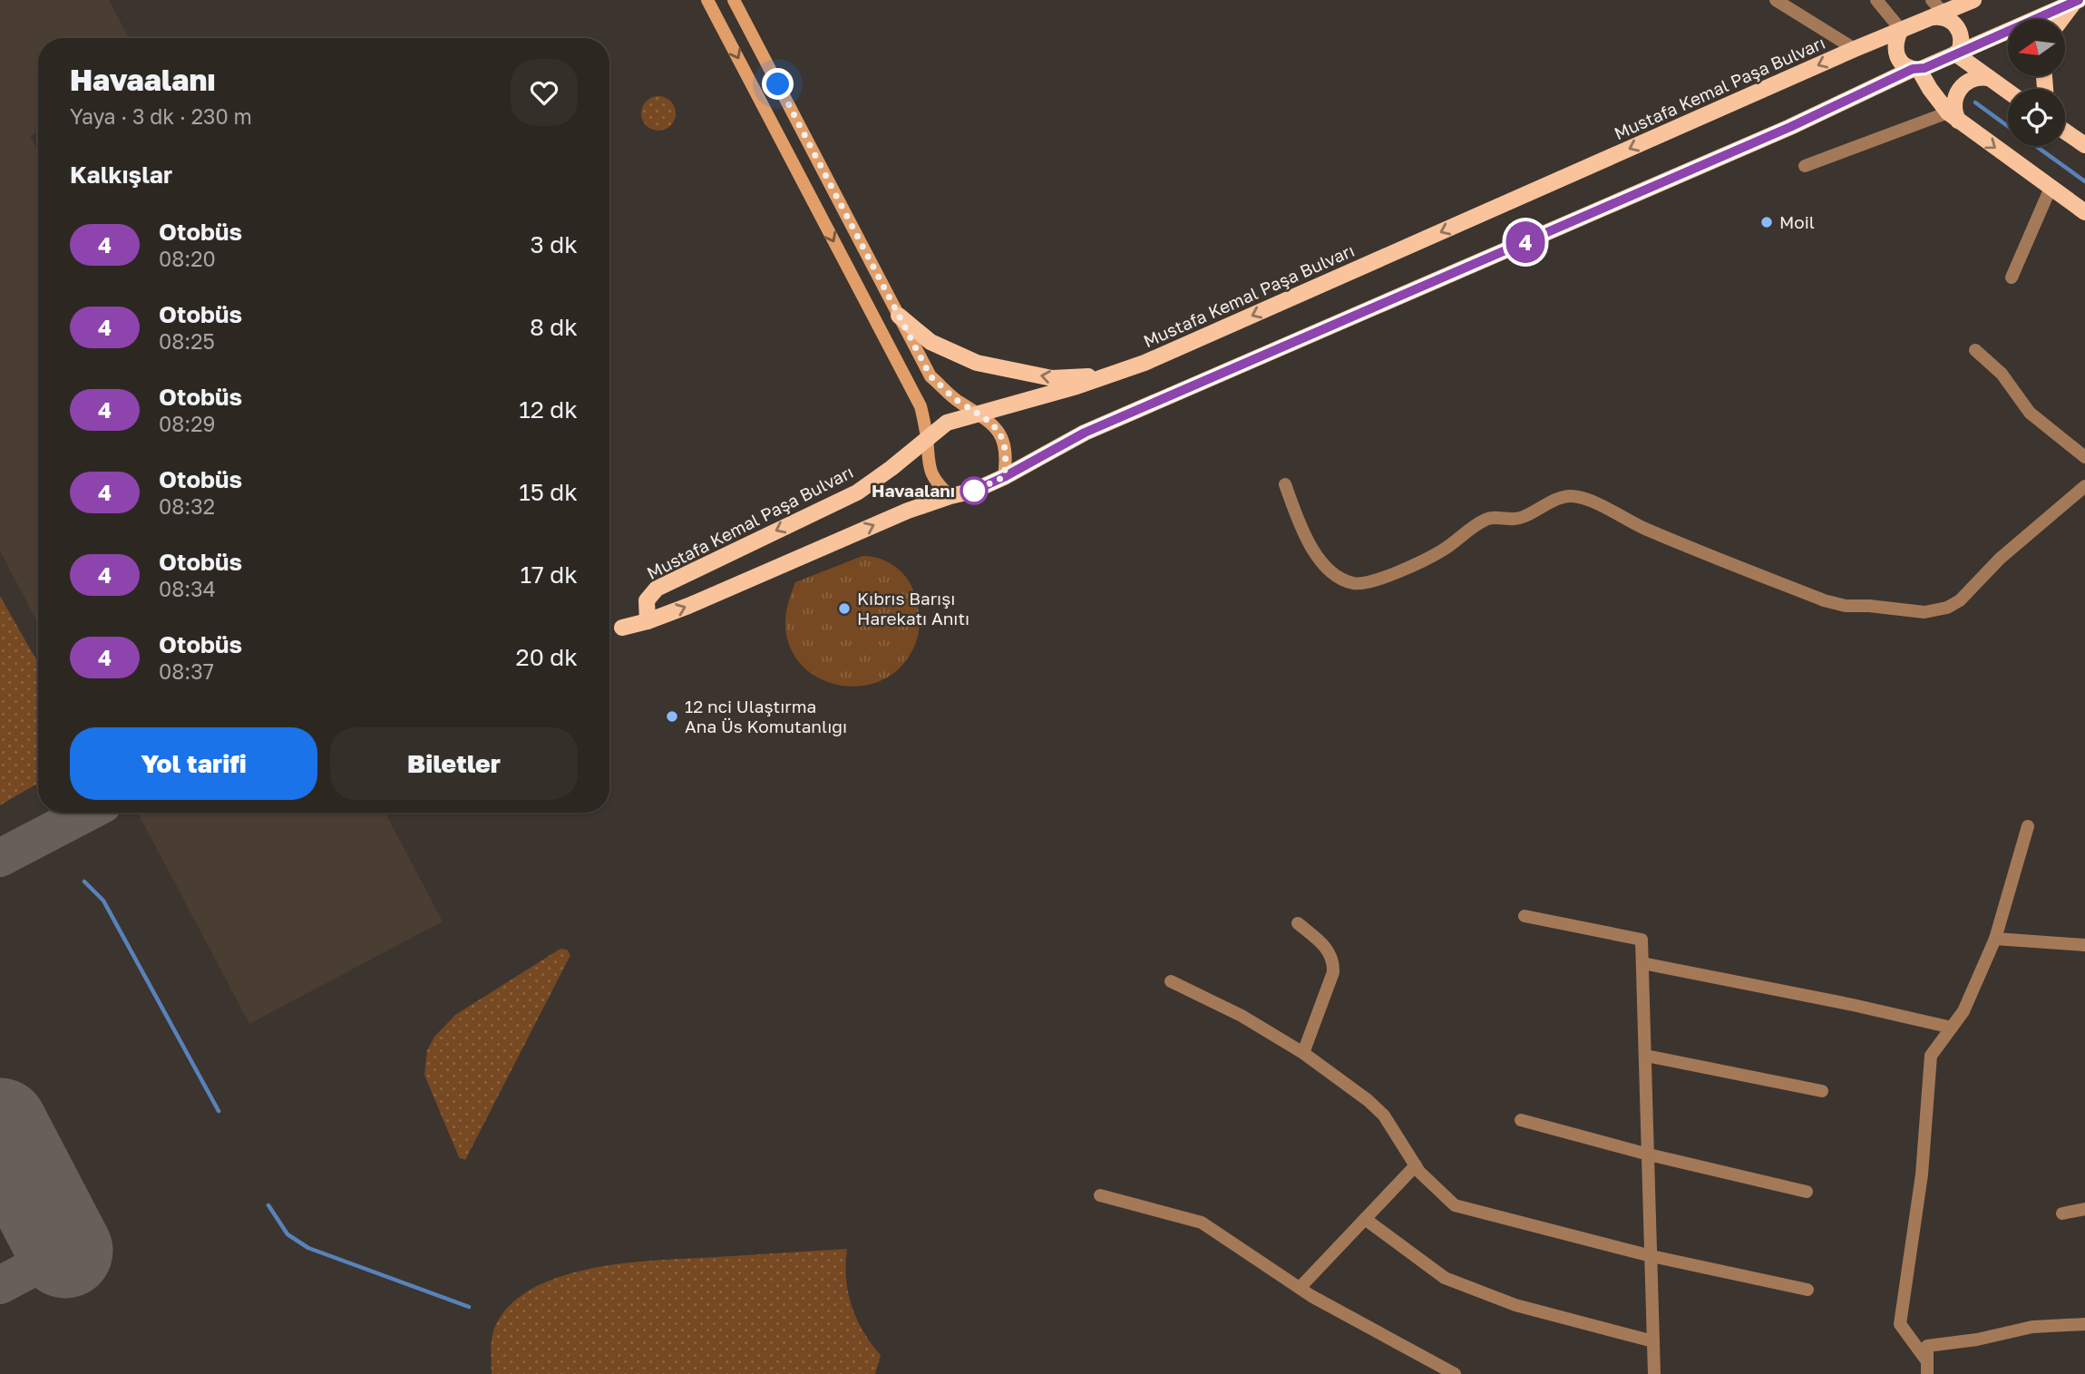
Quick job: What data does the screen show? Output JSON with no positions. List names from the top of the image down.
{
  "streets": {
    "main road": ["Mustafa Kemal Paşa Bulvarı"]
  },
  "places": [
    "Moil",
    "Havaalanı",
    "Kıbrıs Barışı Harekatı Anıtı",
    "12 nci Ulaştırma Ana Üs Komutanlığı"
  ],
  "lines": ["bus line 4"],
  "north": "left",
  "page": {
    "on_map": "4",
    "heading": [
      ["Havaalanı", "Yaya · 3 dk · 230 m"],
      "Kalkışlar"
    ],
    "list": [
      {
        "mark": "4",
        "name": "Otobüs",
        "note": "08:20",
        "value": "3 dk"
      },
      {
        "mark": "4",
        "name": "Otobüs",
        "note": "08:25",
        "value": "8 dk"
      },
      {
        "mark": "4",
        "name": "Otobüs",
        "note": "08:29",
        "value": "12 dk"
      },
      {
        "mark": "4",
        "name": "Otobüs",
        "note": "08:32",
        "value": "15 dk"
      },
      {
        "mark": "4",
        "name": "Otobüs",
        "note": "08:34",
        "value": "17 dk"
      },
      {
        "mark": "4",
        "name": "Otobüs",
        "note": "08:37",
        "value": "20 dk"
      }
    ],
    "buttons": ["Yol tarifi", "Biletler"]
  }
}
